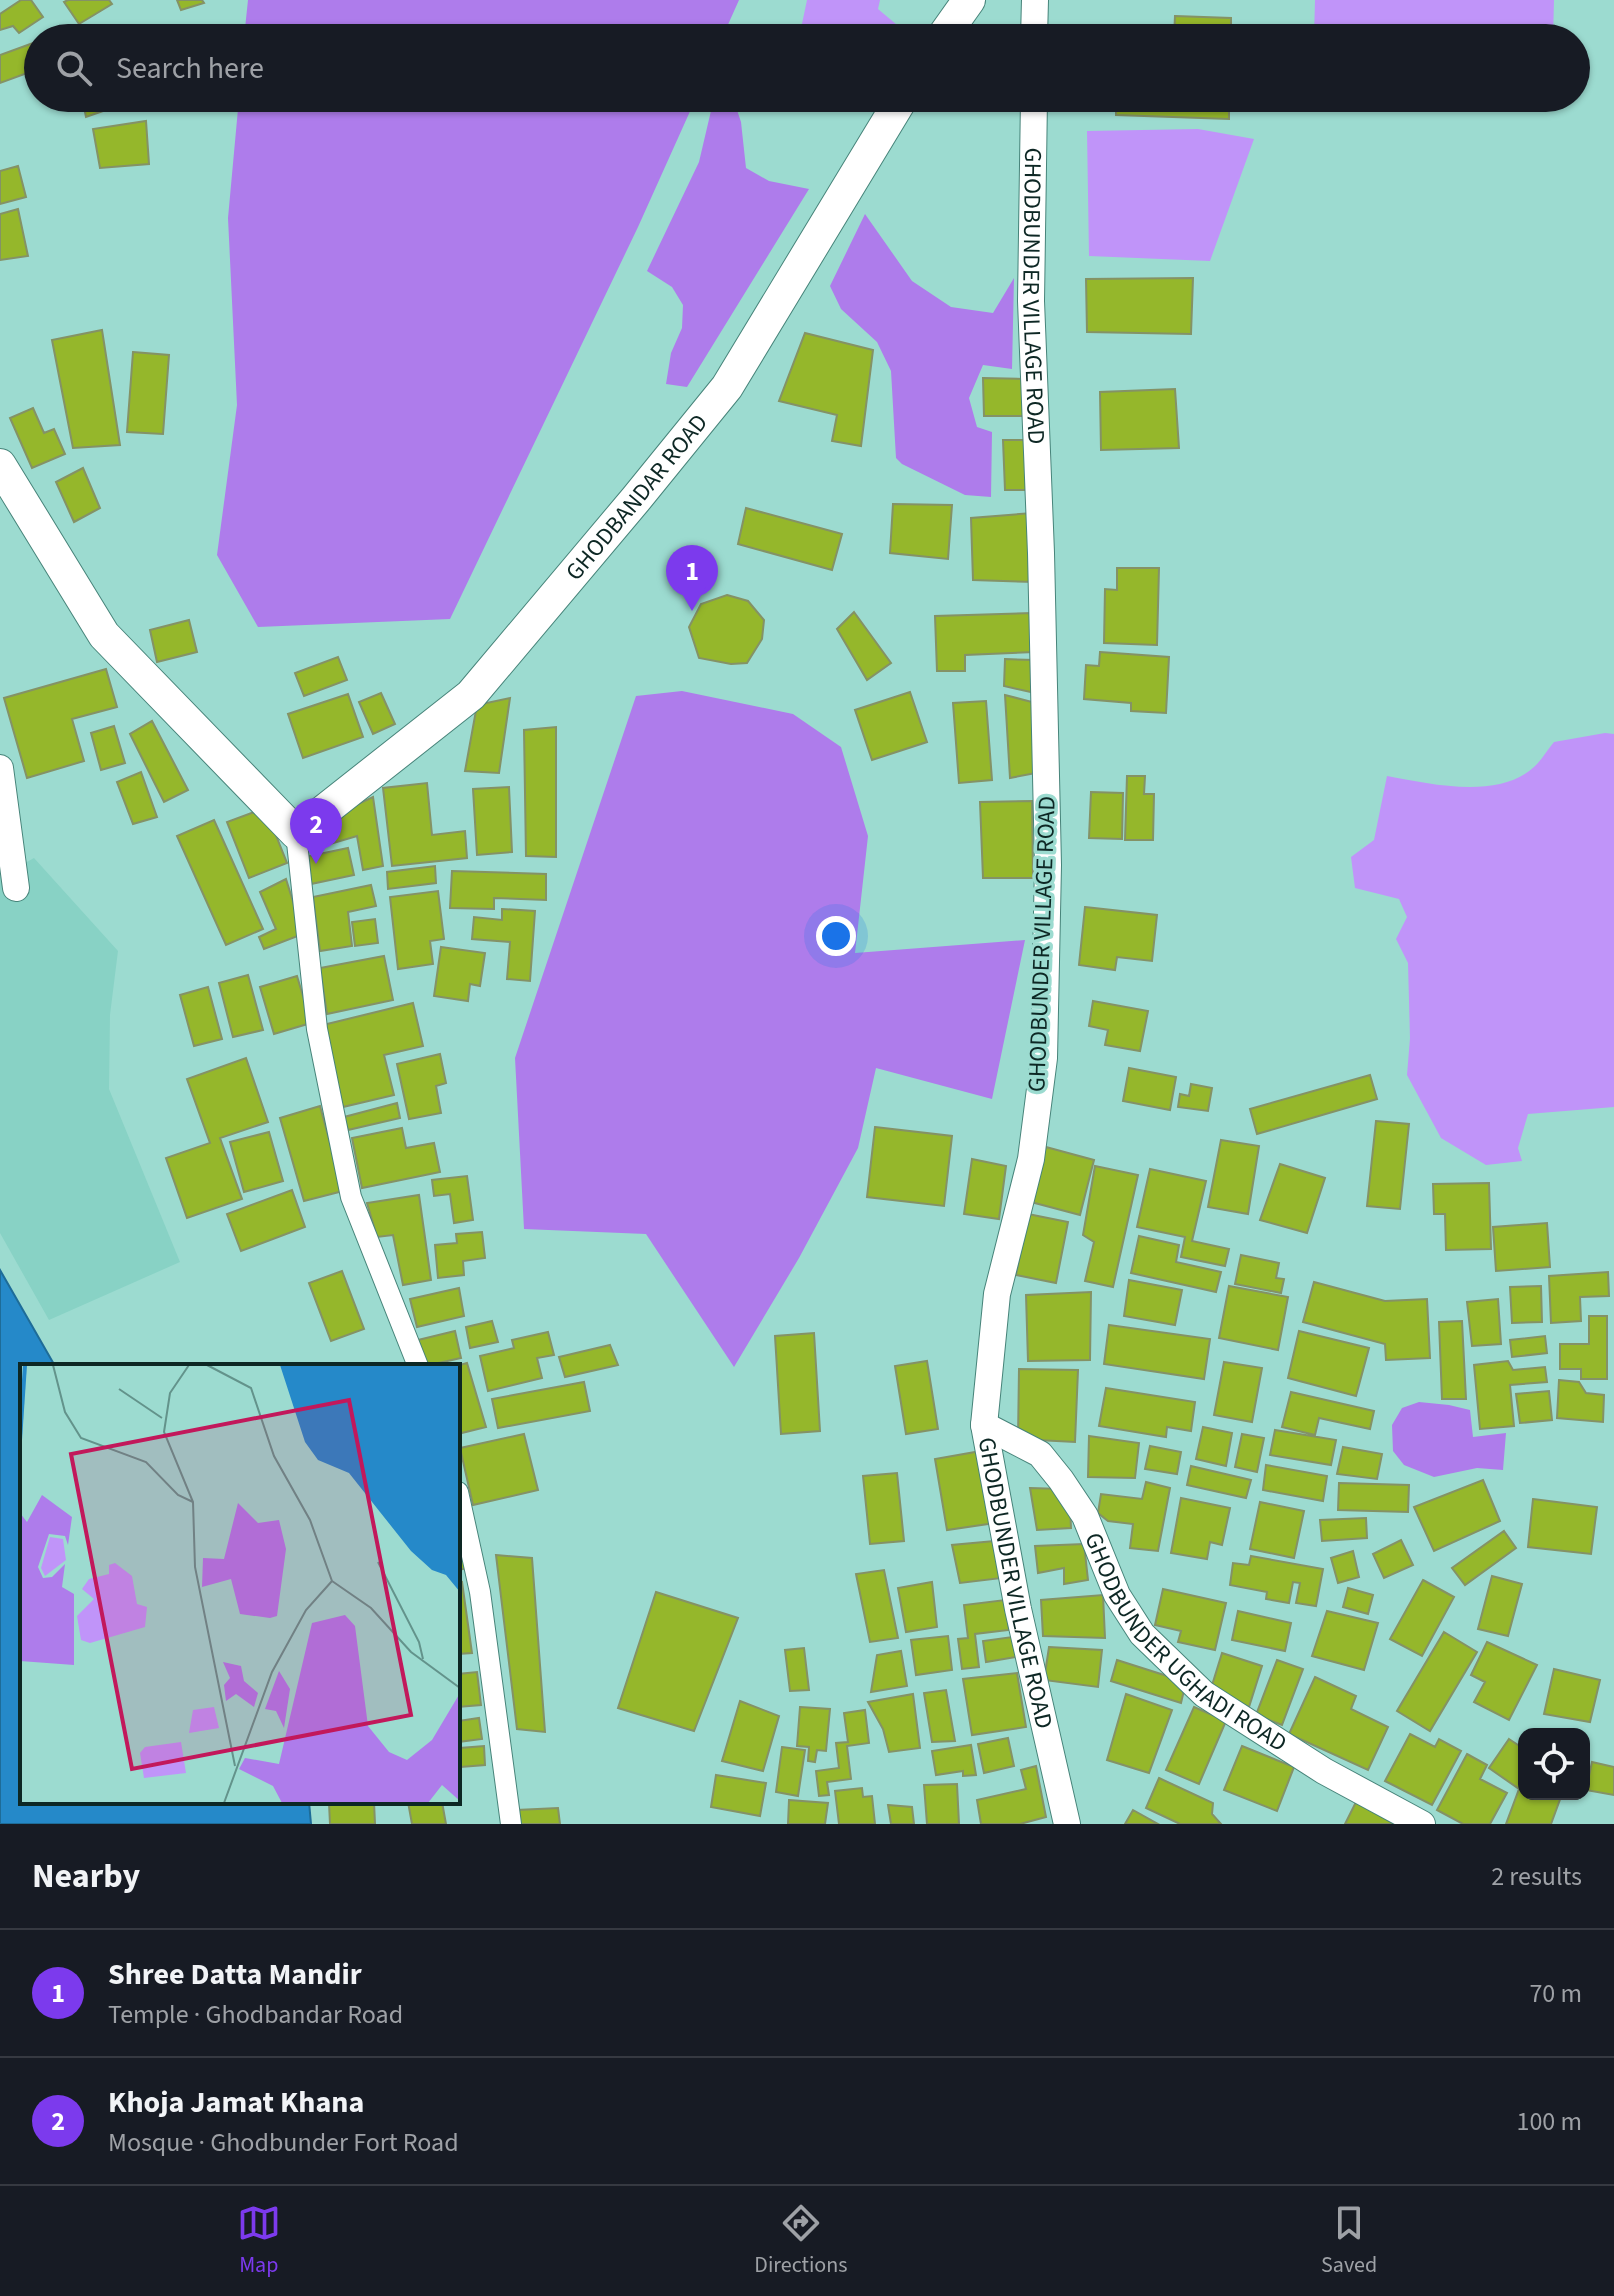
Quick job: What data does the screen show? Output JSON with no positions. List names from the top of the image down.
{
  "streets": {
    "street": ["GHODBUNDER VILLAGE ROAD", "GHODBANDAR ROAD", "GHODBUNDER UGHADI ROAD"]
  },
  "crossings": [
    ["GHODBUNDER VILLAGE ROAD", "GHODBUNDER UGHADI ROAD"]
  ],
  "page": {
    "search": "Search here",
    "pins": ["1", "2"],
    "heading": ["Nearby", "2 results"],
    "list": [
      {
        "mark": "1",
        "name": "Shree Datta Mandir",
        "note": "Temple · Ghodbandar Road",
        "value": "70 m"
      },
      {
        "mark": "2",
        "name": "Khoja Jamat Khana",
        "note": "Mosque · Ghodbunder Fort Road",
        "value": "100 m"
      }
    ],
    "nav": ["Map", "Directions", "Saved"]
  }
}
